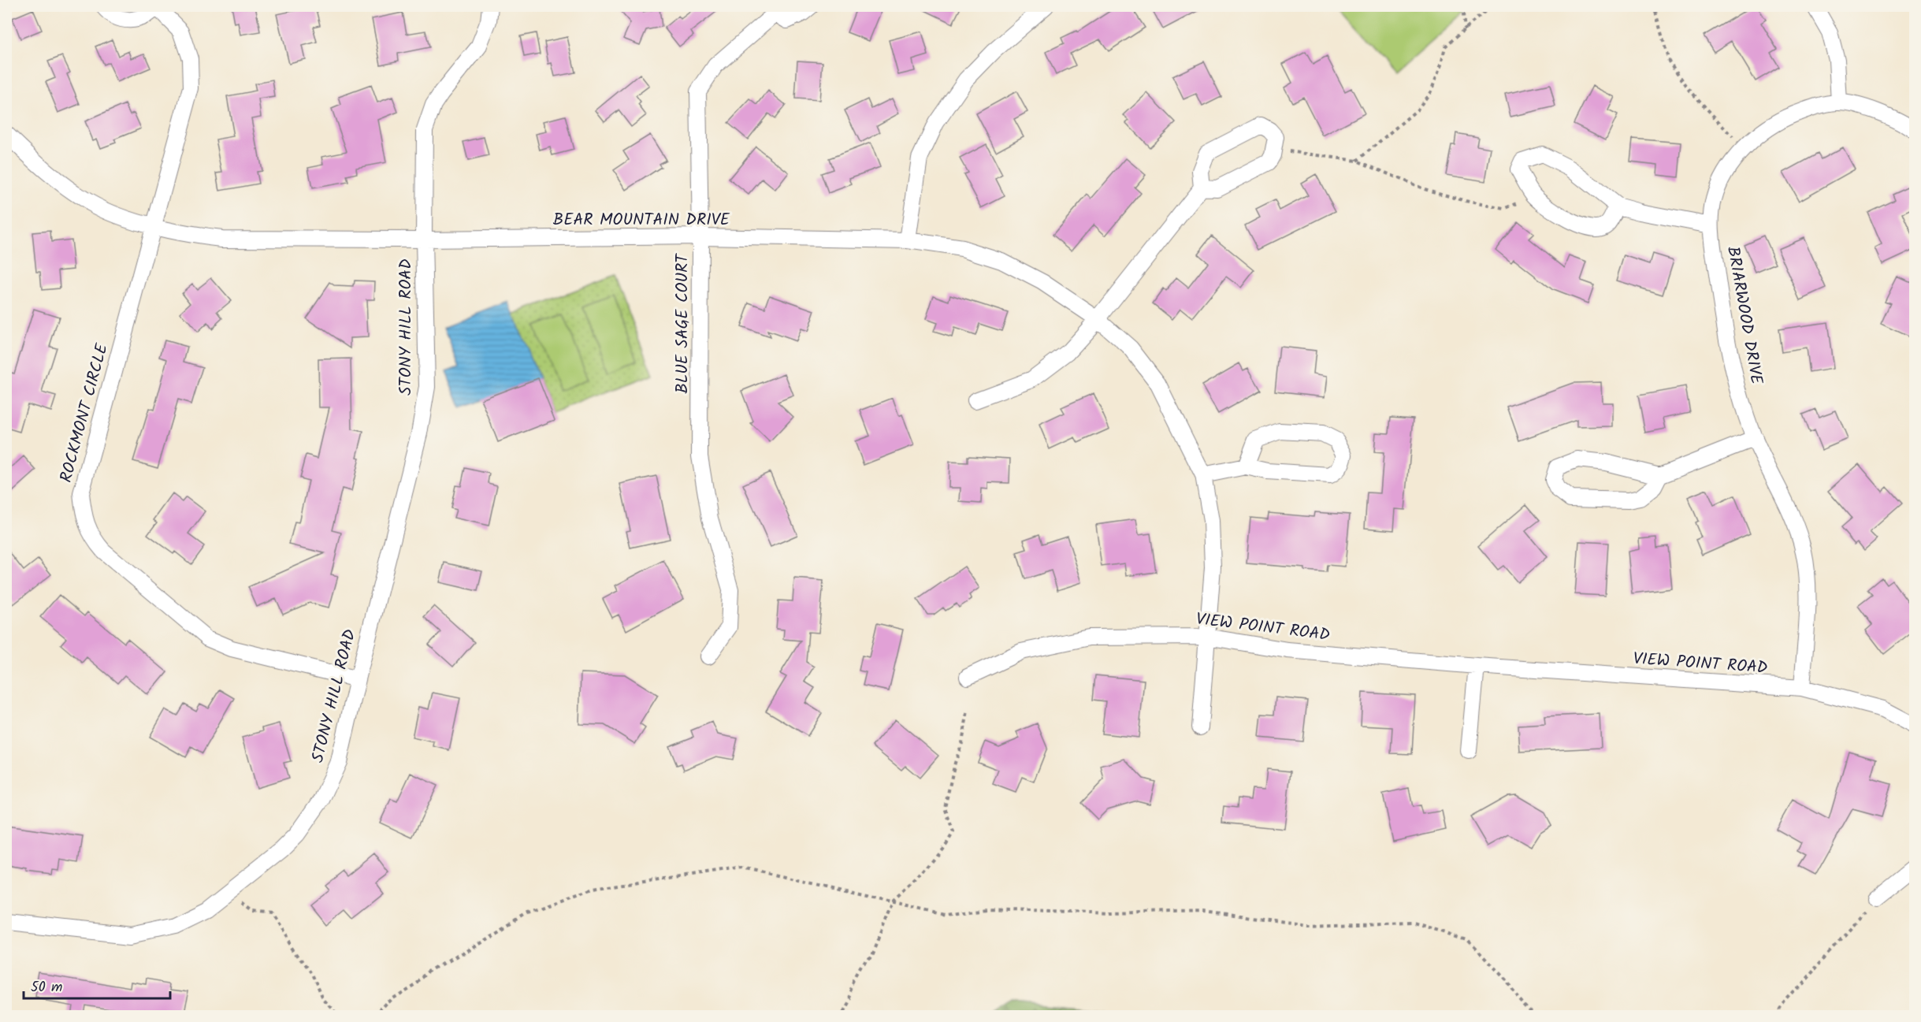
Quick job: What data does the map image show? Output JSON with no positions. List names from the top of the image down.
{
  "streets": {
    "street": [
      "BEAR MOUNTAIN DRIVE",
      "BRIARWOOD DRIVE",
      "BLUE SAGE COURT",
      "STONY HILL ROAD",
      "ROCKMONT CIRCLE",
      "VIEW POINT ROAD"
    ]
  },
  "crossings": [
    ["BEAR MOUNTAIN DRIVE", "BLUE SAGE COURT"],
    ["BEAR MOUNTAIN DRIVE", "STONY HILL ROAD"],
    ["BEAR MOUNTAIN DRIVE", "ROCKMONT CIRCLE"],
    ["BEAR MOUNTAIN DRIVE", "VIEW POINT ROAD"],
    ["BRIARWOOD DRIVE", "VIEW POINT ROAD"],
    ["STONY HILL ROAD", "ROCKMONT CIRCLE"]
  ],
  "scale_bar": "50 m"
}
